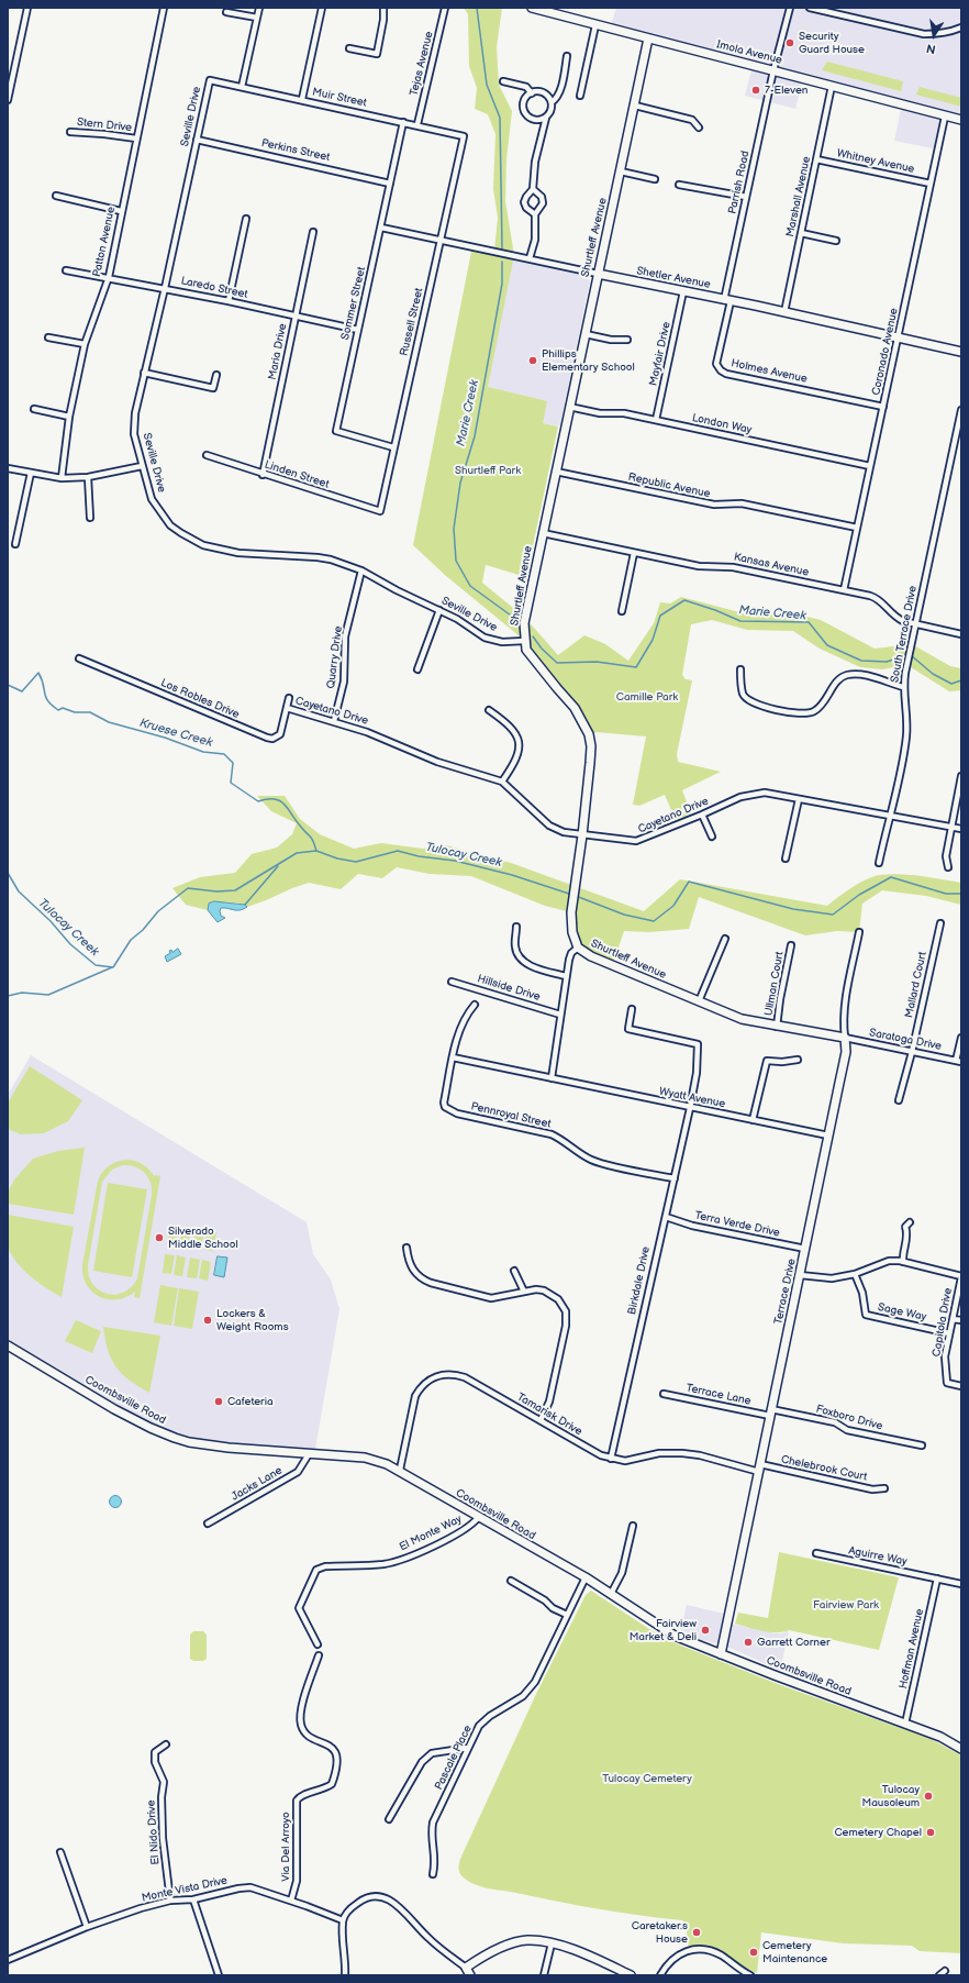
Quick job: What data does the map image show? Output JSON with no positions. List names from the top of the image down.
{
  "streets": {
    "street": [
      "Imola Avenue",
      "Tejas Avenue",
      "Muir Street",
      "Seville Drive",
      "Stern Drive",
      "Perkins Street",
      "Whitney Avenue",
      "Parrish Road",
      "Marshall Avenue",
      "Shurtleff Avenue",
      "Patton Avenue",
      "Shetler Avenue",
      "Laredo Street",
      "Sommer Street",
      "Russell Street",
      "Maria Drive",
      "Coronado Avenue",
      "Mayfair Drive",
      "Holmes Avenue",
      "London Way",
      "Linden Street",
      "Republic Avenue",
      "Kansas Avenue",
      "South Terrace Drive",
      "Quarry Drive",
      "Los Robles Drive",
      "Cayetano Drive",
      "Ullman Court",
      "Mallard Court",
      "Hillside Drive",
      "Saratoga Drive",
      "Wyatt Avenue",
      "Pennroyal Street",
      "Terra Verde Drive",
      "Birkdale Drive",
      "Terrace Drive",
      "Sage Way",
      "Capitola Drive",
      "Terrace Lane",
      "Coombsville Road",
      "Tamarisk Drive",
      "Foxboro Drive",
      "Chelebrook Court",
      "Jacks Lane",
      "El Monte Way",
      "Aguirre Way",
      "Hoffman Avenue",
      "Pascale Place",
      "El Nido Drive",
      "Via Del Arroyo",
      "Monte Vista Drive"
    ]
  },
  "crossings": [
    ["Imola Avenue", "Parrish Road"],
    ["Imola Avenue", "Marshall Avenue"],
    ["Imola Avenue", "Shurtleff Avenue"],
    ["Imola Avenue", "Coronado Avenue"],
    ["Tejas Avenue", "Muir Street"],
    ["Muir Street", "Seville Drive"],
    ["Muir Street", "Sommer Street"],
    ["Muir Street", "Russell Street"],
    ["Seville Drive", "Perkins Street"],
    ["Seville Drive", "Shurtleff Avenue"],
    ["Seville Drive", "Laredo Street"],
    ["Seville Drive", "Quarry Drive"],
    ["Stern Drive", "Patton Avenue"],
    ["Perkins Street", "Sommer Street"],
    ["Whitney Avenue", "Marshall Avenue"],
    ["Whitney Avenue", "Coronado Avenue"],
    ["Parrish Road", "Shetler Avenue"],
    ["Parrish Road", "Holmes Avenue"],
    ["Marshall Avenue", "Shetler Avenue"],
    ["Shurtleff Avenue", "Shetler Avenue"],
    ["Shurtleff Avenue", "London Way"],
    ["Shurtleff Avenue", "Republic Avenue"],
    ["Shurtleff Avenue", "Kansas Avenue"],
    ["Shurtleff Avenue", "Cayetano Drive"],
    ["Shurtleff Avenue", "Ullman Court"],
    ["Shurtleff Avenue", "Saratoga Drive"],
    ["Shurtleff Avenue", "Terrace Drive"],
    ["Patton Avenue", "Laredo Street"],
    ["Shetler Avenue", "Sommer Street"],
    ["Shetler Avenue", "Russell Street"],
    ["Shetler Avenue", "Coronado Avenue"],
    ["Shetler Avenue", "Mayfair Drive"],
    ["Shetler Avenue", "Holmes Avenue"],
    ["Laredo Street", "Sommer Street"],
    ["Laredo Street", "Maria Drive"],
    ["Sommer Street", "Russell Street"],
    ["Russell Street", "Linden Street"],
    ["Maria Drive", "Linden Street"],
    ["Coronado Avenue", "Holmes Avenue"],
    ["Coronado Avenue", "London Way"],
    ["Coronado Avenue", "Republic Avenue"],
    ["Coronado Avenue", "Kansas Avenue"],
    ["Mayfair Drive", "London Way"],
    ["Kansas Avenue", "South Terrace Drive"],
    ["South Terrace Drive", "Cayetano Drive"],
    ["Quarry Drive", "Cayetano Drive"],
    ["Los Robles Drive", "Cayetano Drive"],
    ["Mallard Court", "Saratoga Drive"],
    ["Saratoga Drive", "Terrace Drive"],
    ["Wyatt Avenue", "Pennroyal Street"],
    ["Wyatt Avenue", "Birkdale Drive"],
    ["Wyatt Avenue", "Terrace Drive"],
    ["Pennroyal Street", "Birkdale Drive"],
    ["Terra Verde Drive", "Birkdale Drive"],
    ["Terra Verde Drive", "Terrace Drive"],
    ["Birkdale Drive", "Tamarisk Drive"],
    ["Terrace Drive", "Terrace Lane"],
    ["Terrace Drive", "Coombsville Road"],
    ["Terrace Drive", "Tamarisk Drive"],
    ["Terrace Drive", "Foxboro Drive"],
    ["Terrace Drive", "Chelebrook Court"],
    ["Sage Way", "Capitola Drive"],
    ["Terrace Lane", "Foxboro Drive"],
    ["Coombsville Road", "Tamarisk Drive"],
    ["Coombsville Road", "Jacks Lane"],
    ["Coombsville Road", "El Monte Way"],
    ["Coombsville Road", "Hoffman Avenue"],
    ["Coombsville Road", "Pascale Place"],
    ["Tamarisk Drive", "Chelebrook Court"],
    ["Aguirre Way", "Hoffman Avenue"],
    ["El Nido Drive", "Monte Vista Drive"],
    ["Via Del Arroyo", "Monte Vista Drive"]
  ],
  "water": ["Marie Creek", "Kruese Creek", "Tulocay Creek"],
  "parks": [
    "Shurtleff Park",
    "Camille Park",
    "Fairview Park",
    "Tulocay Cemetery"
  ],
  "places": [
    "Security Guard House",
    "7-Eleven",
    "Phillips Elementary School",
    "Silverado Middle School",
    "Lockers & Weight Rooms",
    "Cafeteria",
    "Fairview Market & Deli",
    "Garrett Corner",
    "Tulocay Mausoleum",
    "Cemetery Chapel",
    "Caretaker.s House",
    "Cemetery Maintenance"
  ],
  "north": "bottom"
}
